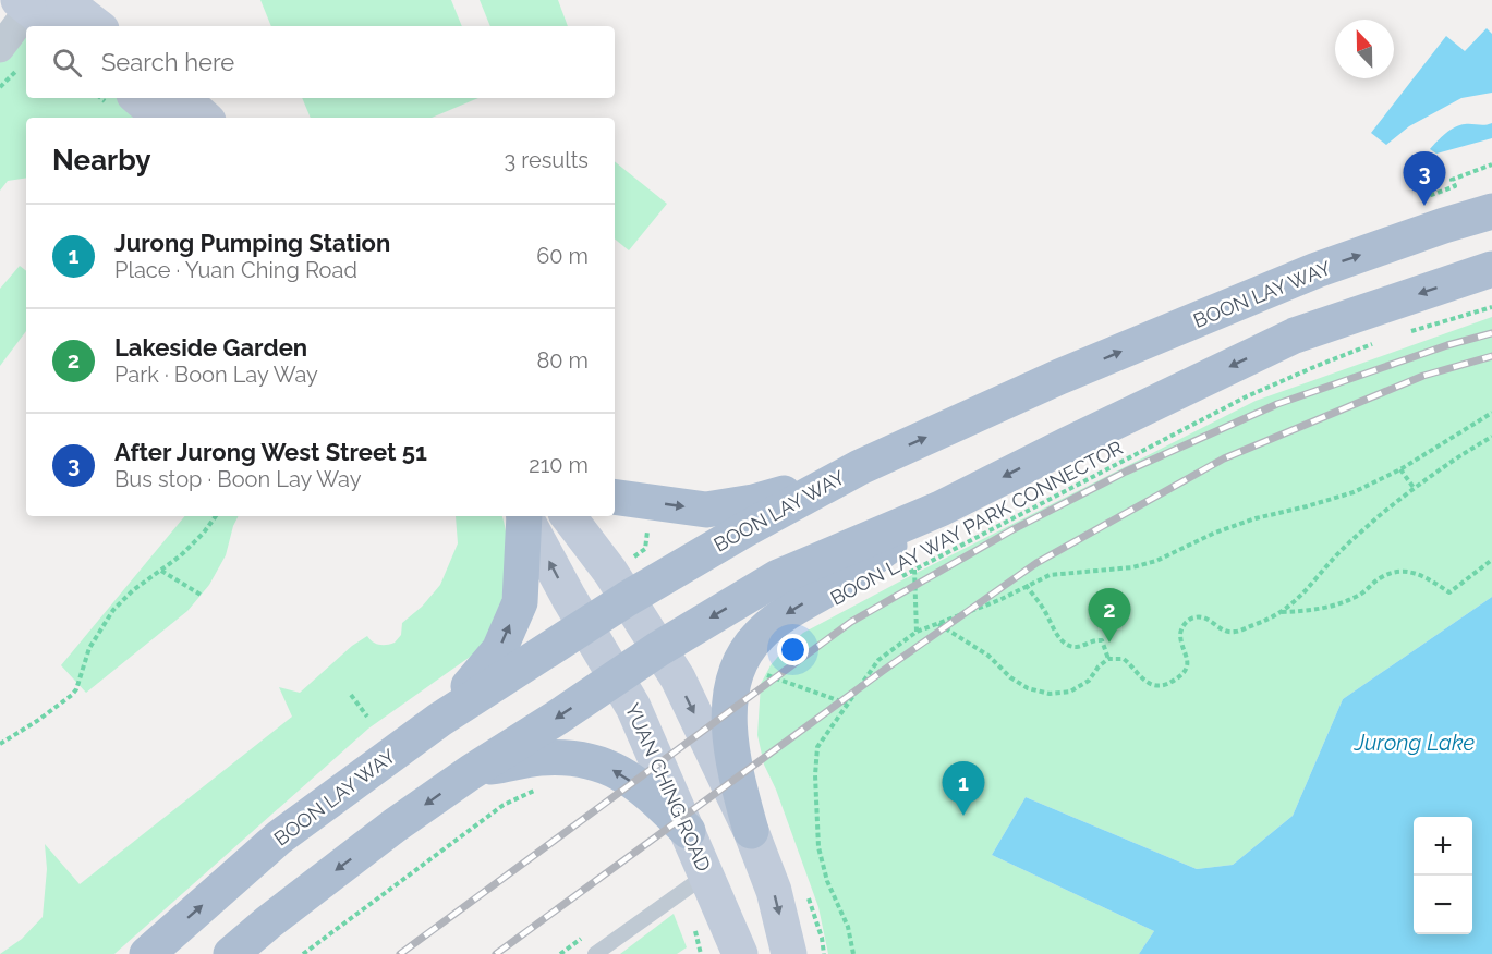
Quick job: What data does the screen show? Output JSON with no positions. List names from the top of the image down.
{
  "streets": {
    "main road": ["BOON LAY WAY"],
    "street": ["YUAN CHING ROAD"],
    "path": ["BOON LAY WAY PARK CONNECTOR"]
  },
  "crossings": [
    ["BOON LAY WAY", "YUAN CHING ROAD"]
  ],
  "water": ["Jurong Lake"],
  "north": "top",
  "page": {
    "search": "Search here",
    "heading": ["Nearby", "3 results"],
    "pins": ["3", "2", "1"],
    "list": [
      {
        "mark": "1",
        "name": "Jurong Pumping Station",
        "note": "Place · Yuan Ching Road",
        "value": "60 m"
      },
      {
        "mark": "2",
        "name": "Lakeside Garden",
        "note": "Park · Boon Lay Way",
        "value": "80 m"
      },
      {
        "mark": "3",
        "name": "After Jurong West Street 51",
        "note": "Bus stop · Boon Lay Way",
        "value": "210 m"
      }
    ],
    "map_buttons": ["+", "−"]
  }
}
